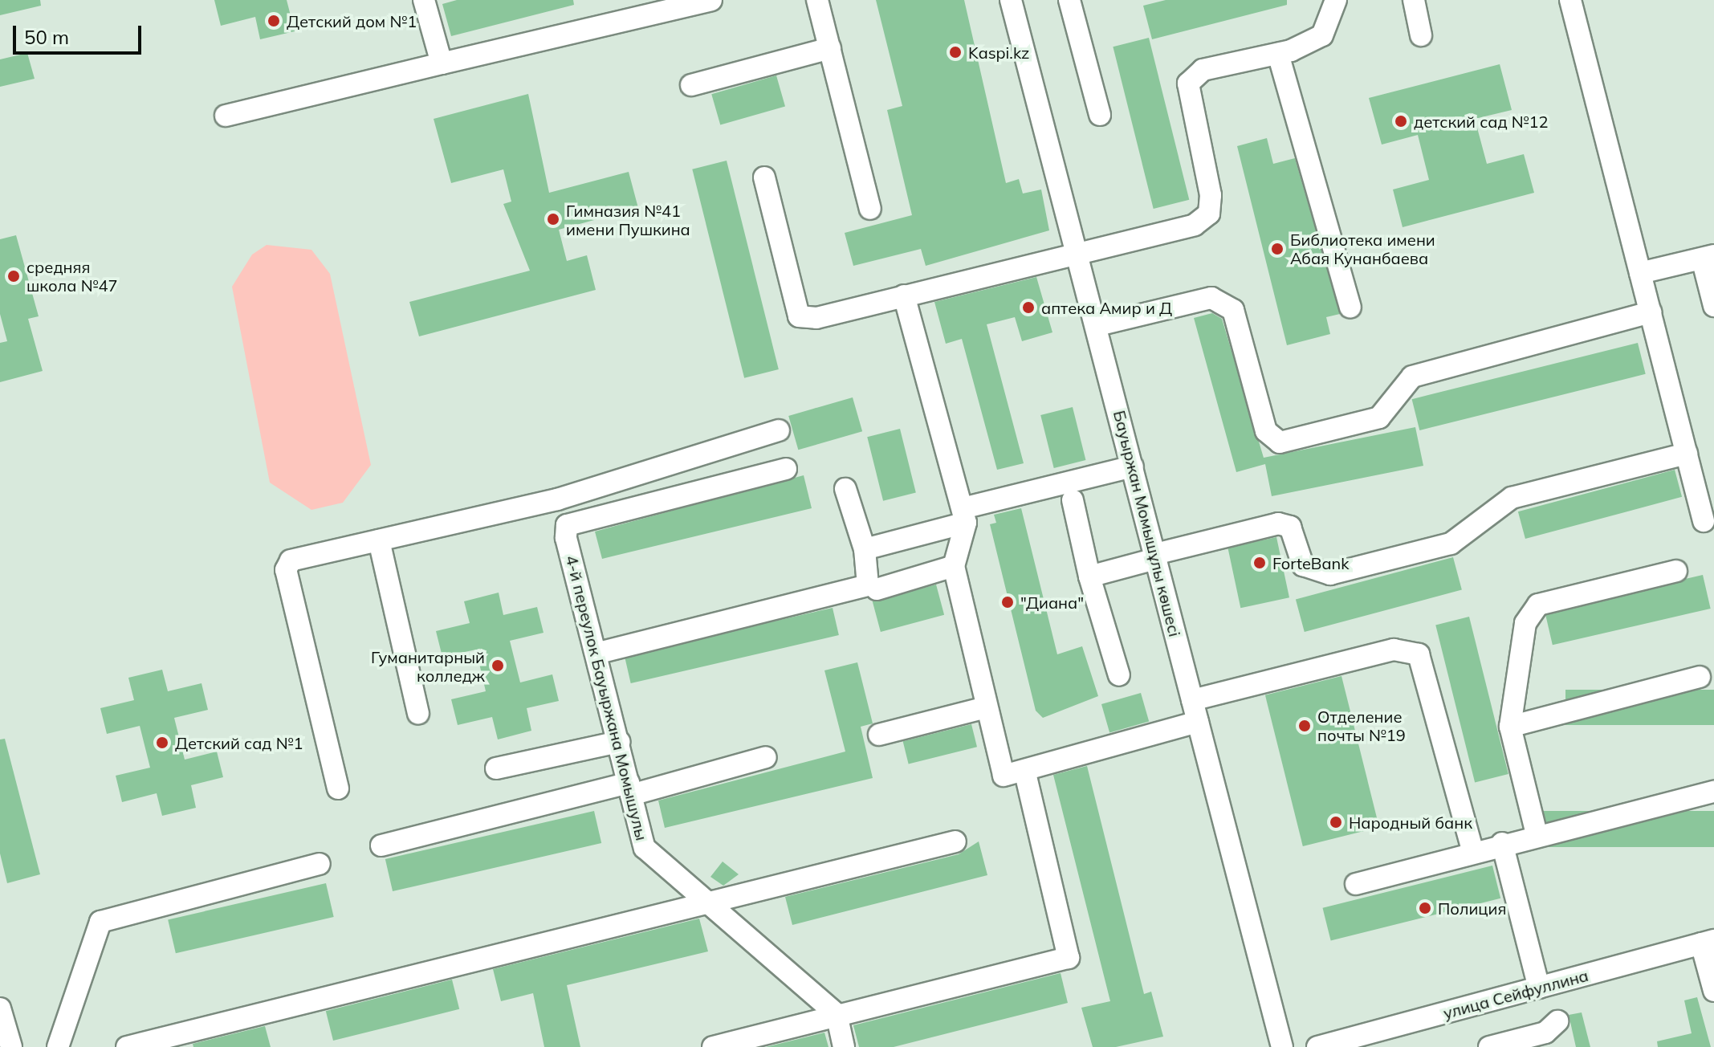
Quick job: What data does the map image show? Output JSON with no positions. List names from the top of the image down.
{
  "streets": {
    "street": ["Бауыржан Момышұлы көшесі", "4-й переулок Бауыржана Момышулы", "улица Сейфуллина"]
  },
  "places": [
    "Детский дом №1",
    "Kaspi.kz",
    "детский сад №12",
    "Гимназия №41 имени Пушкина",
    "Библиотека имени Абая Кунанбаева",
    "средняя школа №47",
    "аптека Амир и Д",
    "ForteBank",
    "\"Диана\"",
    "Гуманитарный колледж",
    "Отделение почты №19",
    "Детский сад №1",
    "Народный банк",
    "Полиция"
  ],
  "scale_bar": "50 m"
}
